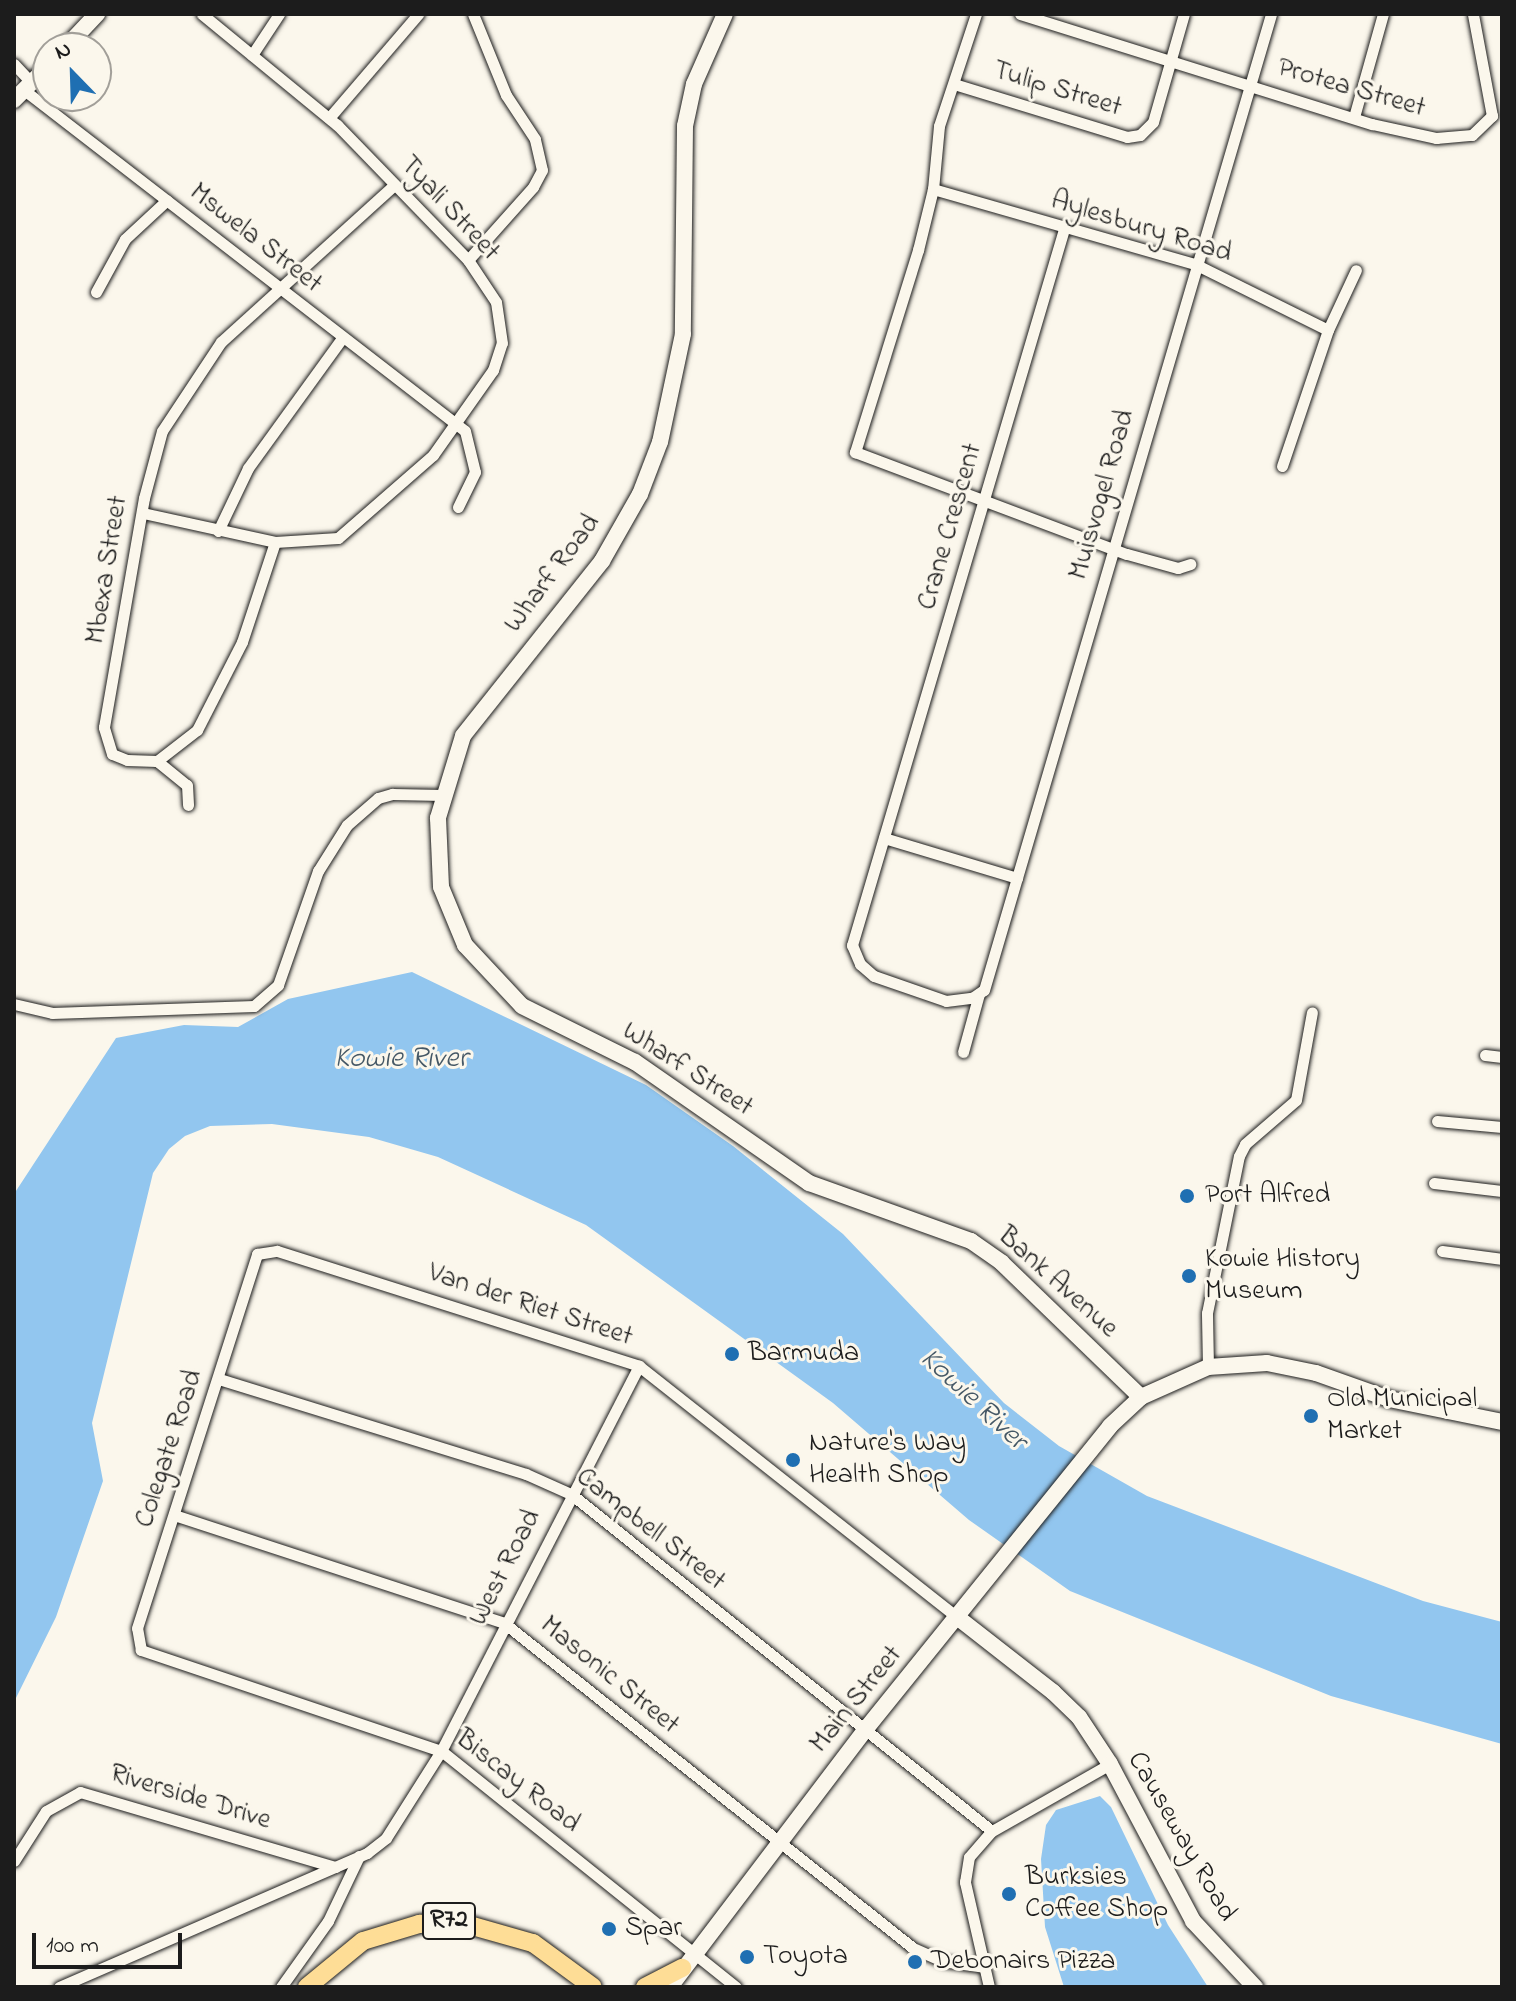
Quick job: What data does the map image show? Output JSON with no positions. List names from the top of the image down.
{
  "streets": {
    "main road": ["R72"],
    "street": [
      "Protea Street",
      "Tulip Street",
      "Tyali Street",
      "Aylesbury Road",
      "Mswela Street",
      "Muisvogel Road",
      "Crane Crescent",
      "Mbexa Street",
      "Wharf Road",
      "Wharf Street",
      "Bank Avenue",
      "Van der Riet Street",
      "Colegate Road",
      "Campbell Street",
      "West Road",
      "Masonic Street",
      "Main Street",
      "Biscay Road",
      "Riverside Drive",
      "Causeway Road"
    ]
  },
  "crossings": [
    ["Protea Street", "Tulip Street"],
    ["Protea Street", "Muisvogel Road"],
    ["Tyali Street", "Mswela Street"],
    ["Tyali Street", "Mbexa Street"],
    ["Aylesbury Road", "Muisvogel Road"],
    ["Aylesbury Road", "Crane Crescent"],
    ["Mswela Street", "Mbexa Street"],
    ["Muisvogel Road", "Crane Crescent"],
    ["Wharf Road", "Wharf Street"],
    ["Wharf Street", "Bank Avenue"],
    ["Bank Avenue", "Main Street"],
    ["Van der Riet Street", "Colegate Road"],
    ["Van der Riet Street", "West Road"],
    ["Van der Riet Street", "Main Street"],
    ["Van der Riet Street", "Causeway Road"],
    ["Colegate Road", "Campbell Street"],
    ["Colegate Road", "Masonic Street"],
    ["Colegate Road", "Biscay Road"],
    ["Campbell Street", "West Road"],
    ["Campbell Street", "Main Street"],
    ["West Road", "Masonic Street"],
    ["West Road", "Biscay Road"],
    ["Masonic Street", "Main Street"],
    ["Main Street", "Biscay Road"],
    ["Main Street", "Causeway Road"]
  ],
  "water": ["Kowie River"],
  "places": [
    "Port Alfred",
    "Kowie History Museum",
    "Barmuda",
    "Old Municipal Market",
    "Nature's Way Health Shop",
    "Burksies Coffee Shop",
    "Spar",
    "Toyota",
    "Debonairs Pizza"
  ],
  "scale_bar": "100 m",
  "north": "top left"
}
